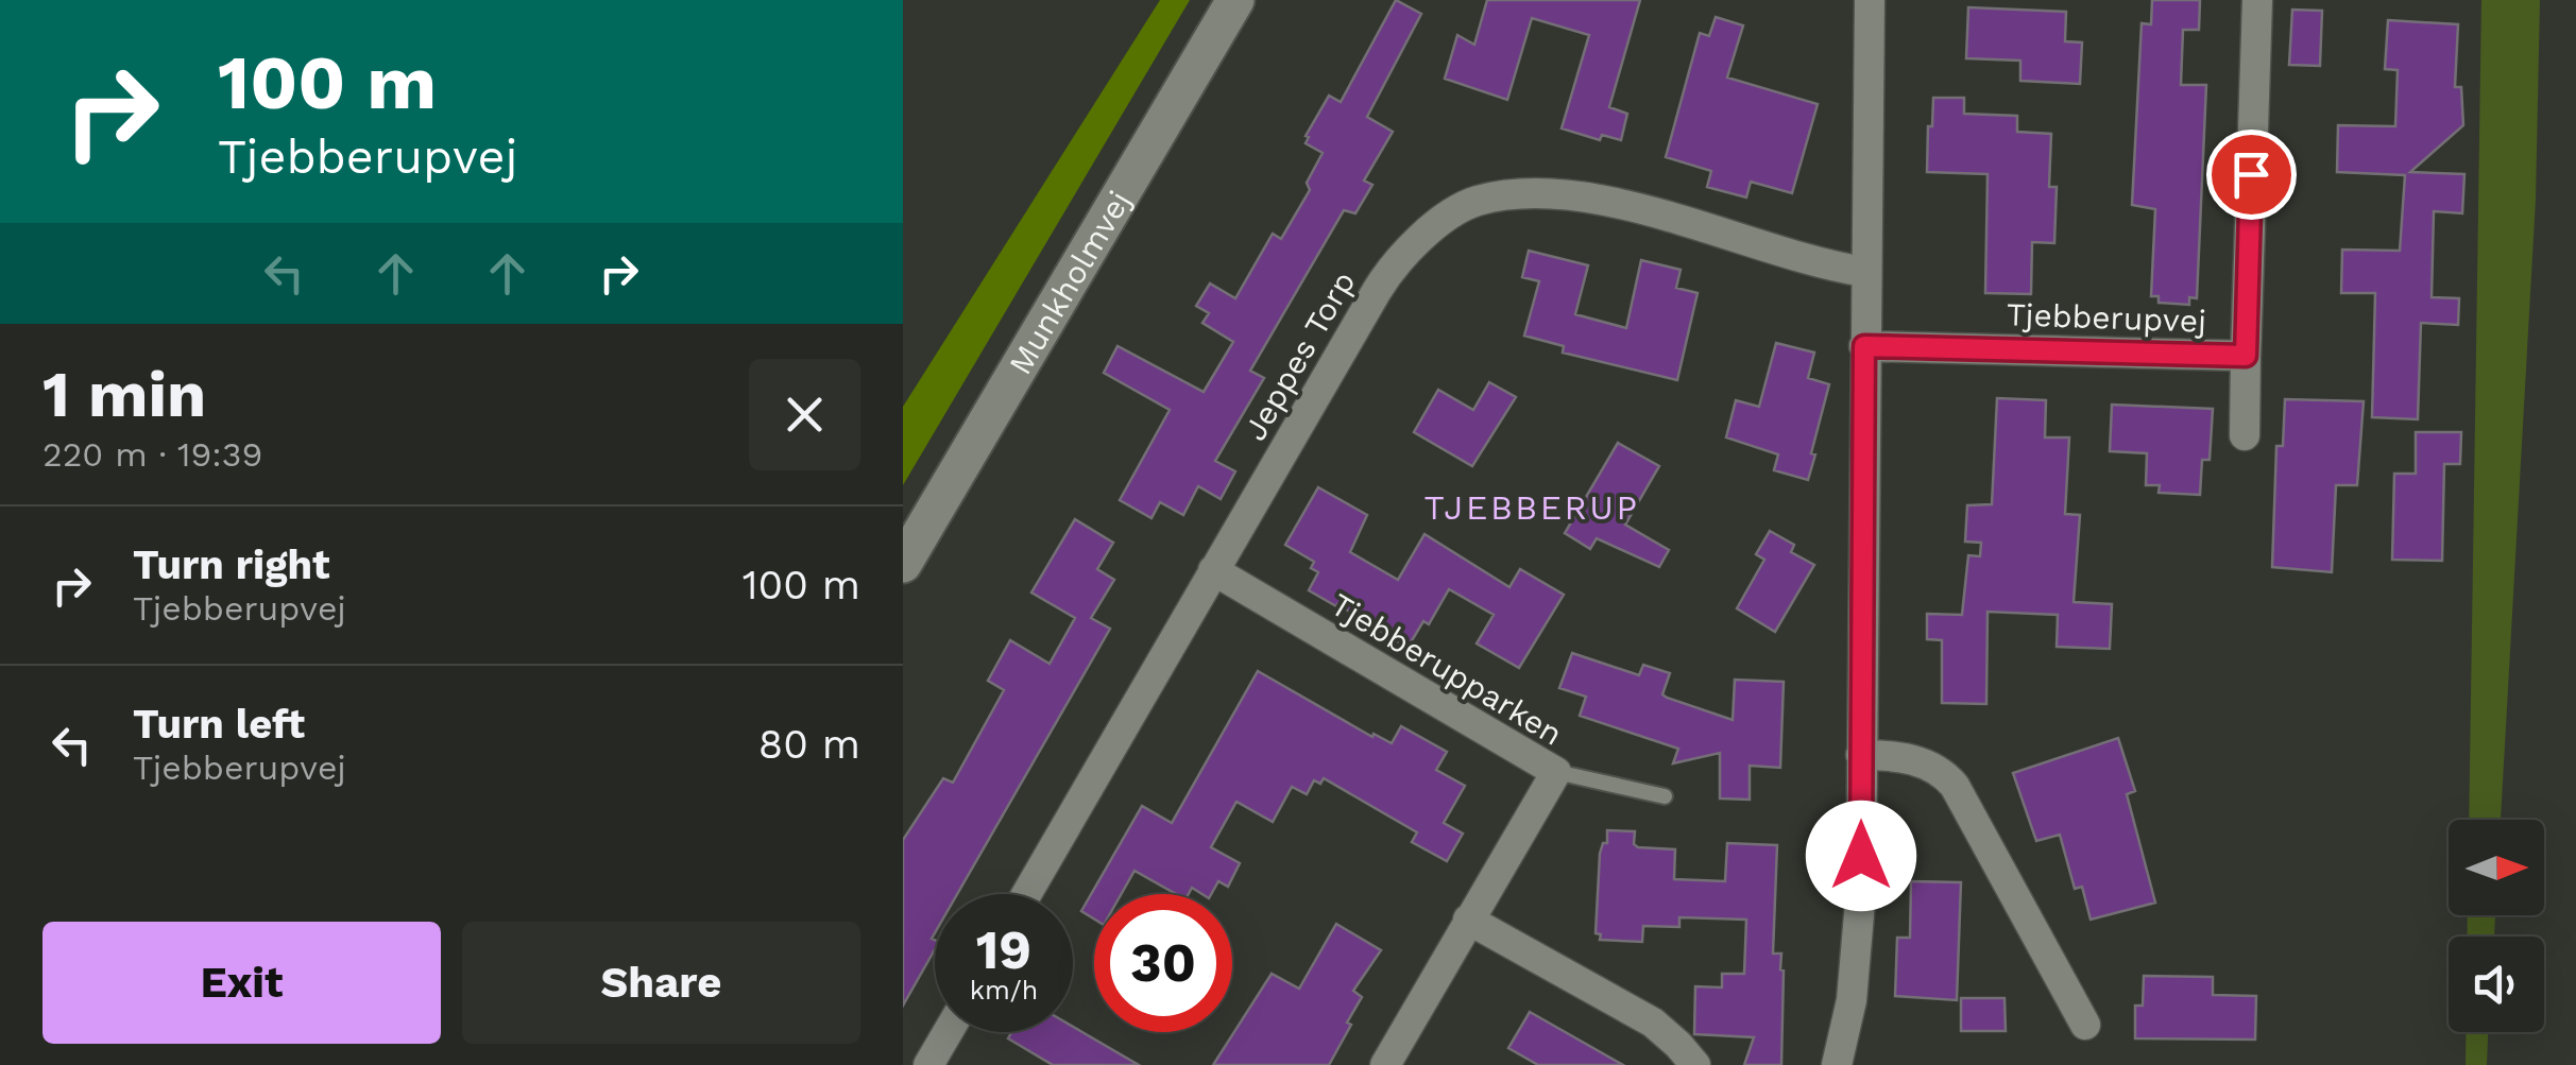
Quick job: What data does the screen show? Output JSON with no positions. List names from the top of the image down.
{
  "streets": {
    "street": [
      "Munkholmvej",
      "Tjebberupvej",
      "Jeppes Torp",
      "Tjebberupparken"
    ]
  },
  "crossings": [
    ["Jeppes Torp", "Tjebberupparken"]
  ],
  "districts": ["TJEBBERUP"],
  "north": "right",
  "page": {
    "turn": ["100 m", "Tjebberupvej"],
    "heading": ["1 min", "220 m · 19:39"],
    "list": [
      {
        "name": "Turn right",
        "note": "Tjebberupvej",
        "value": "100 m"
      },
      {
        "name": "Turn left",
        "note": "Tjebberupvej",
        "value": "80 m"
      }
    ],
    "speed": "19 km/h",
    "limit": "30",
    "buttons": ["Exit", "Share"]
  }
}
